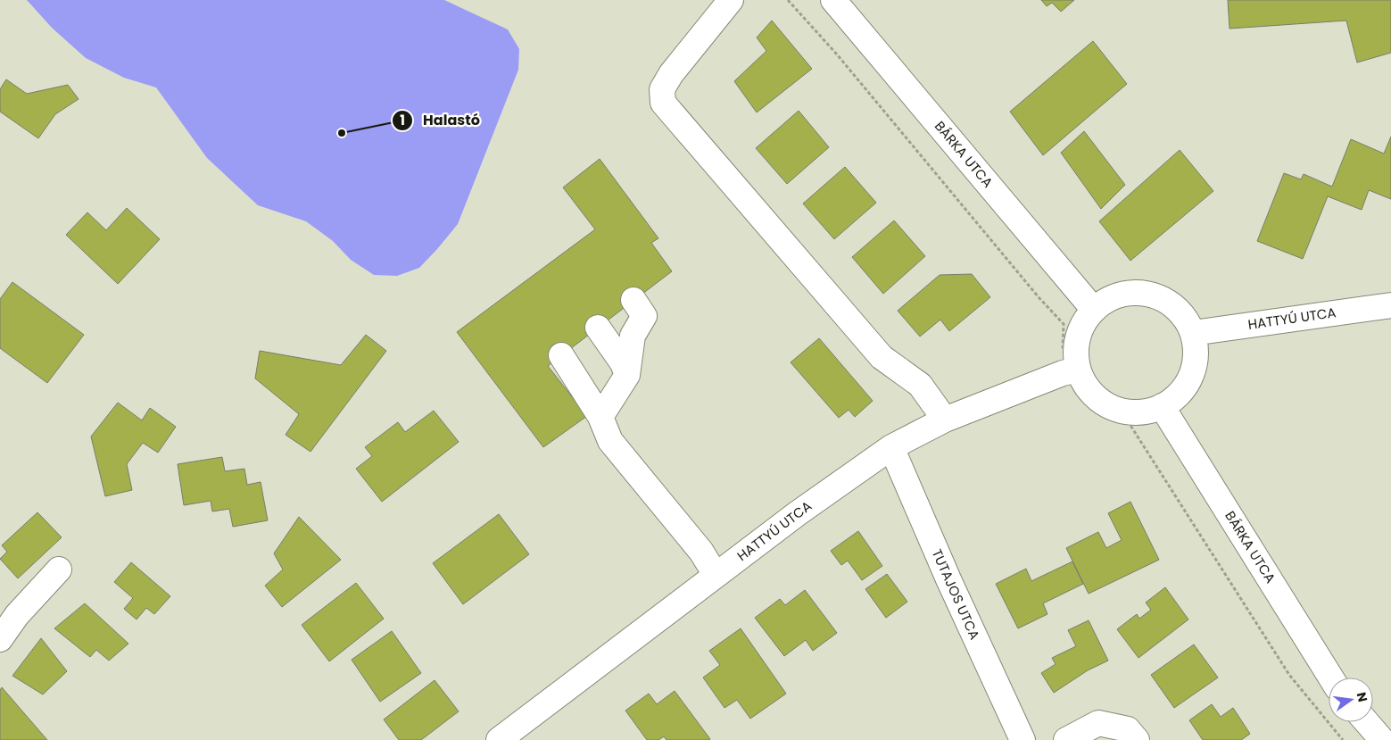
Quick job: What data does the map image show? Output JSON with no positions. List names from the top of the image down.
{
  "streets": {
    "street": ["BÁRKA UTCA", "HATTYÚ UTCA", "TUTAJOS UTCA"]
  },
  "crossings": [
    ["BÁRKA UTCA", "HATTYÚ UTCA"],
    ["HATTYÚ UTCA", "TUTAJOS UTCA"]
  ],
  "places": ["Halastó"],
  "north": "right"
}
